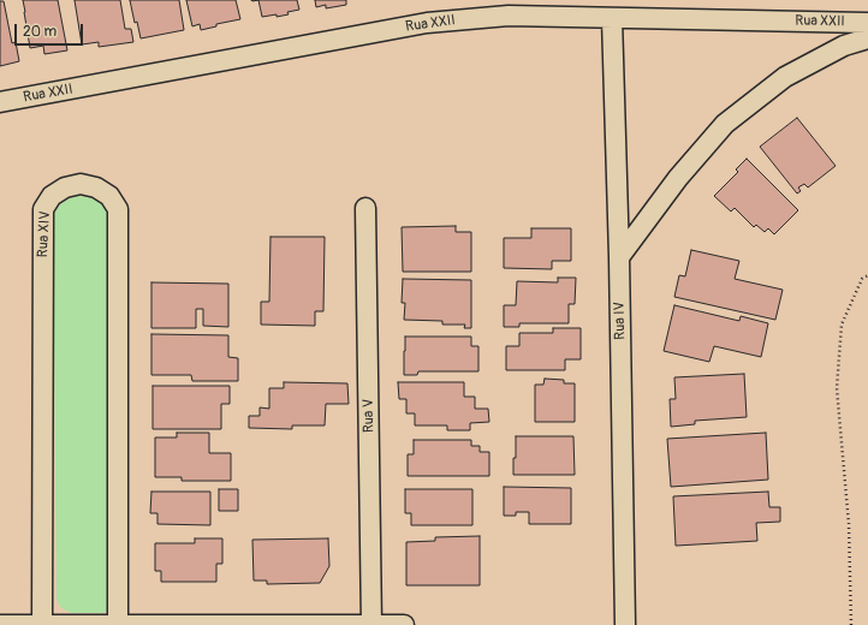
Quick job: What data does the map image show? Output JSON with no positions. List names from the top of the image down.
{
  "streets": {
    "street": [
      "Rua XXII",
      "Rua XIV",
      "Rua IV",
      "Rua V"
    ]
  },
  "crossings": [
    ["Rua XXII", "Rua IV"]
  ],
  "scale_bar": "20 m"
}
